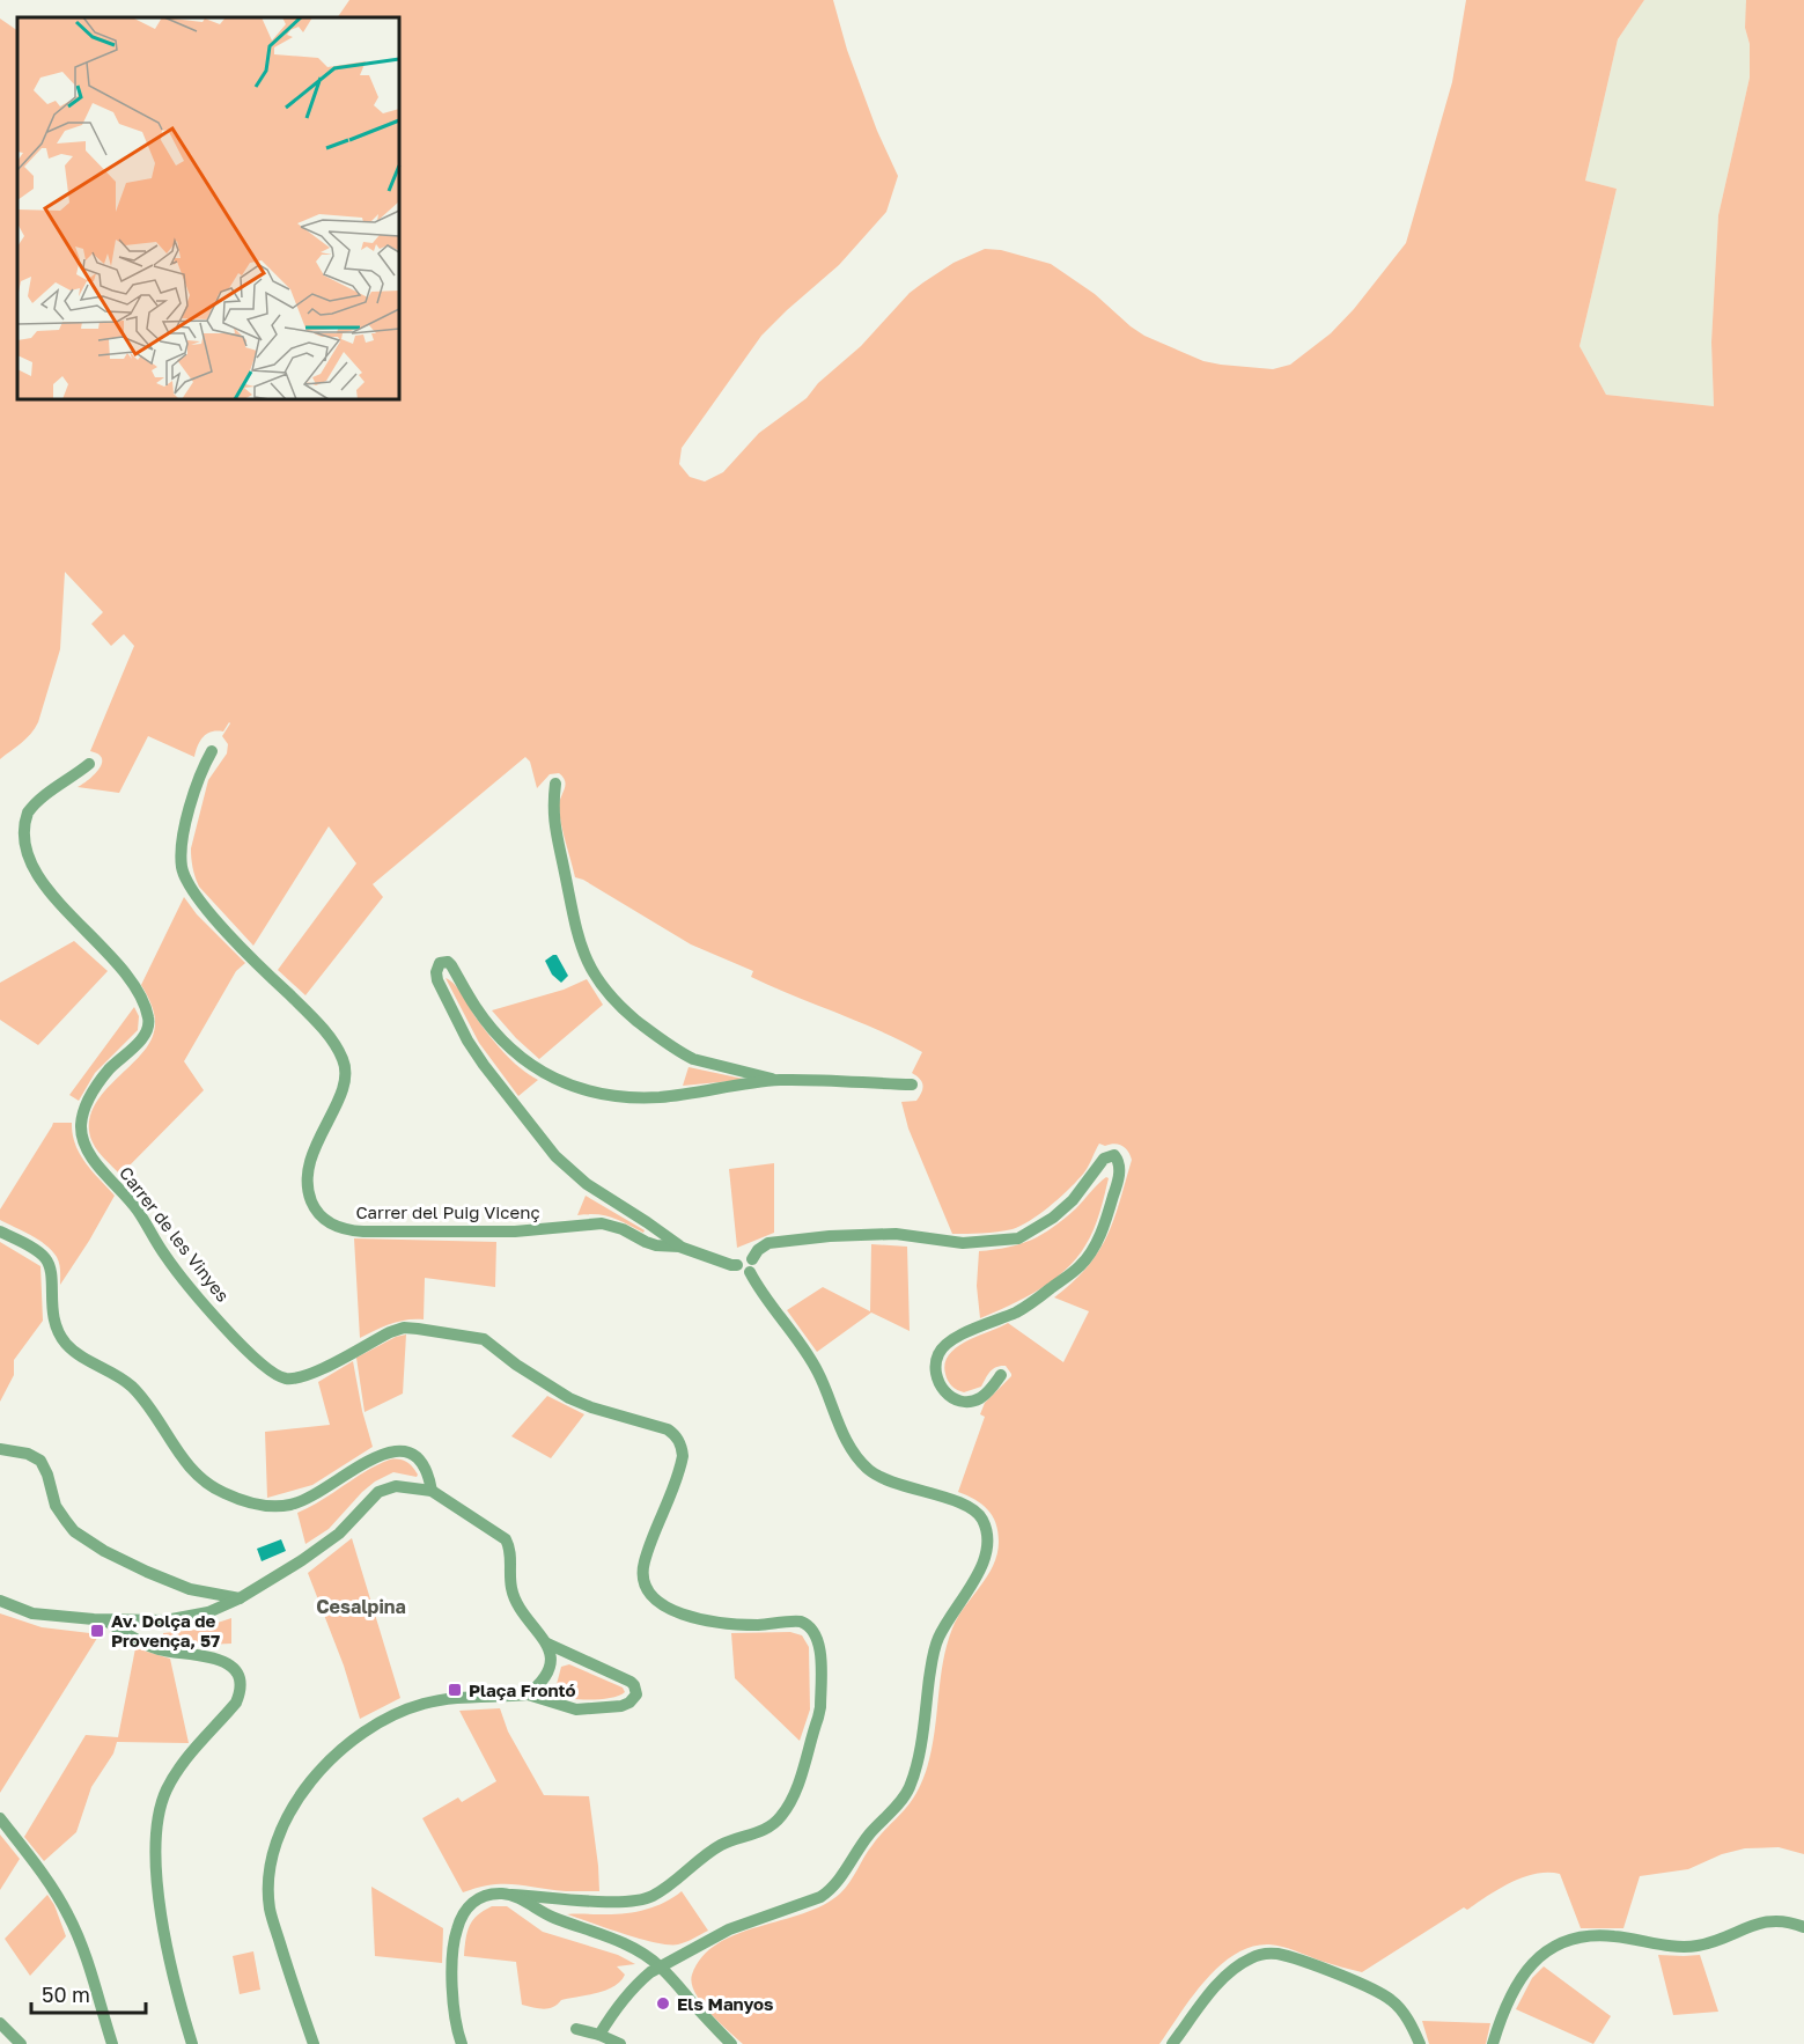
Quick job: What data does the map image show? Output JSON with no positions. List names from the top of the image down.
{
  "streets": {
    "street": ["Carrer del Puig Vicenç", "Carrer de les Vinyes"]
  },
  "districts": ["Cesalpina"],
  "places": {
    "transit": ["Av. Dolça de Provença, 57", "Plaça Frontó"],
    "other": ["Els Manyos"]
  },
  "scale_bar": "50 m"
}
